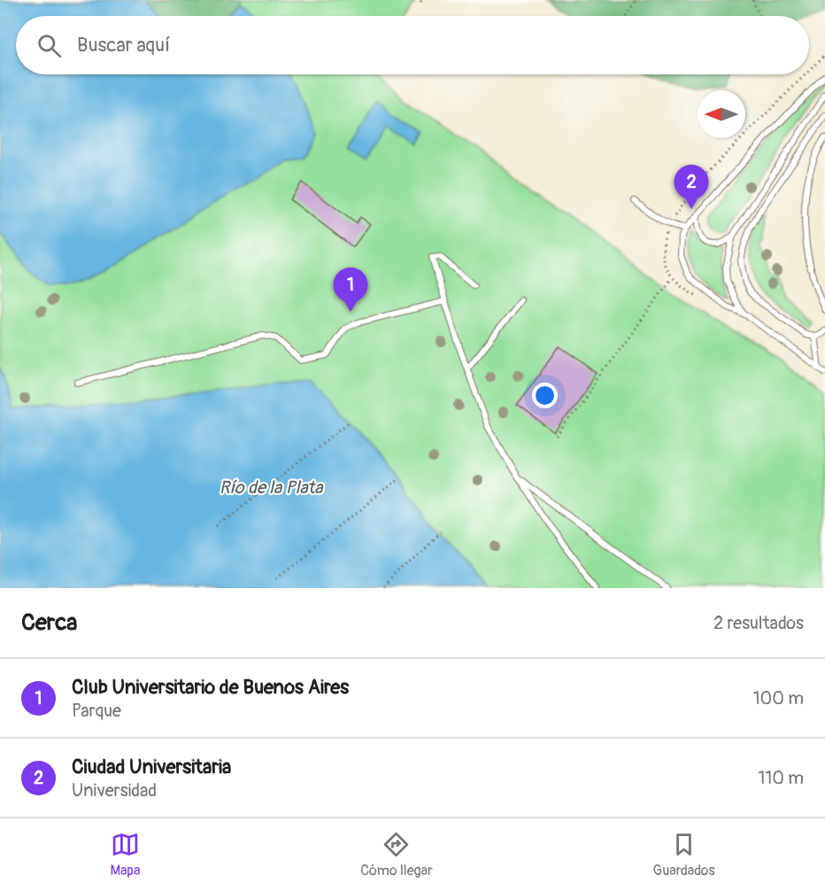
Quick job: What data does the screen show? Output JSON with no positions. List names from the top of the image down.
{
  "water": ["Río de la Plata"],
  "north": "left",
  "page": {
    "search": "Buscar aquí",
    "pins": ["2", "1"],
    "heading": ["Cerca", "2 resultados"],
    "list": [
      {
        "mark": "1",
        "name": "Club Universitario de Buenos Aires",
        "note": "Parque",
        "value": "100 m"
      },
      {
        "mark": "2",
        "name": "Ciudad Universitaria",
        "note": "Universidad",
        "value": "110 m"
      }
    ],
    "nav": ["Mapa", "Cómo llegar", "Guardados"]
  }
}
